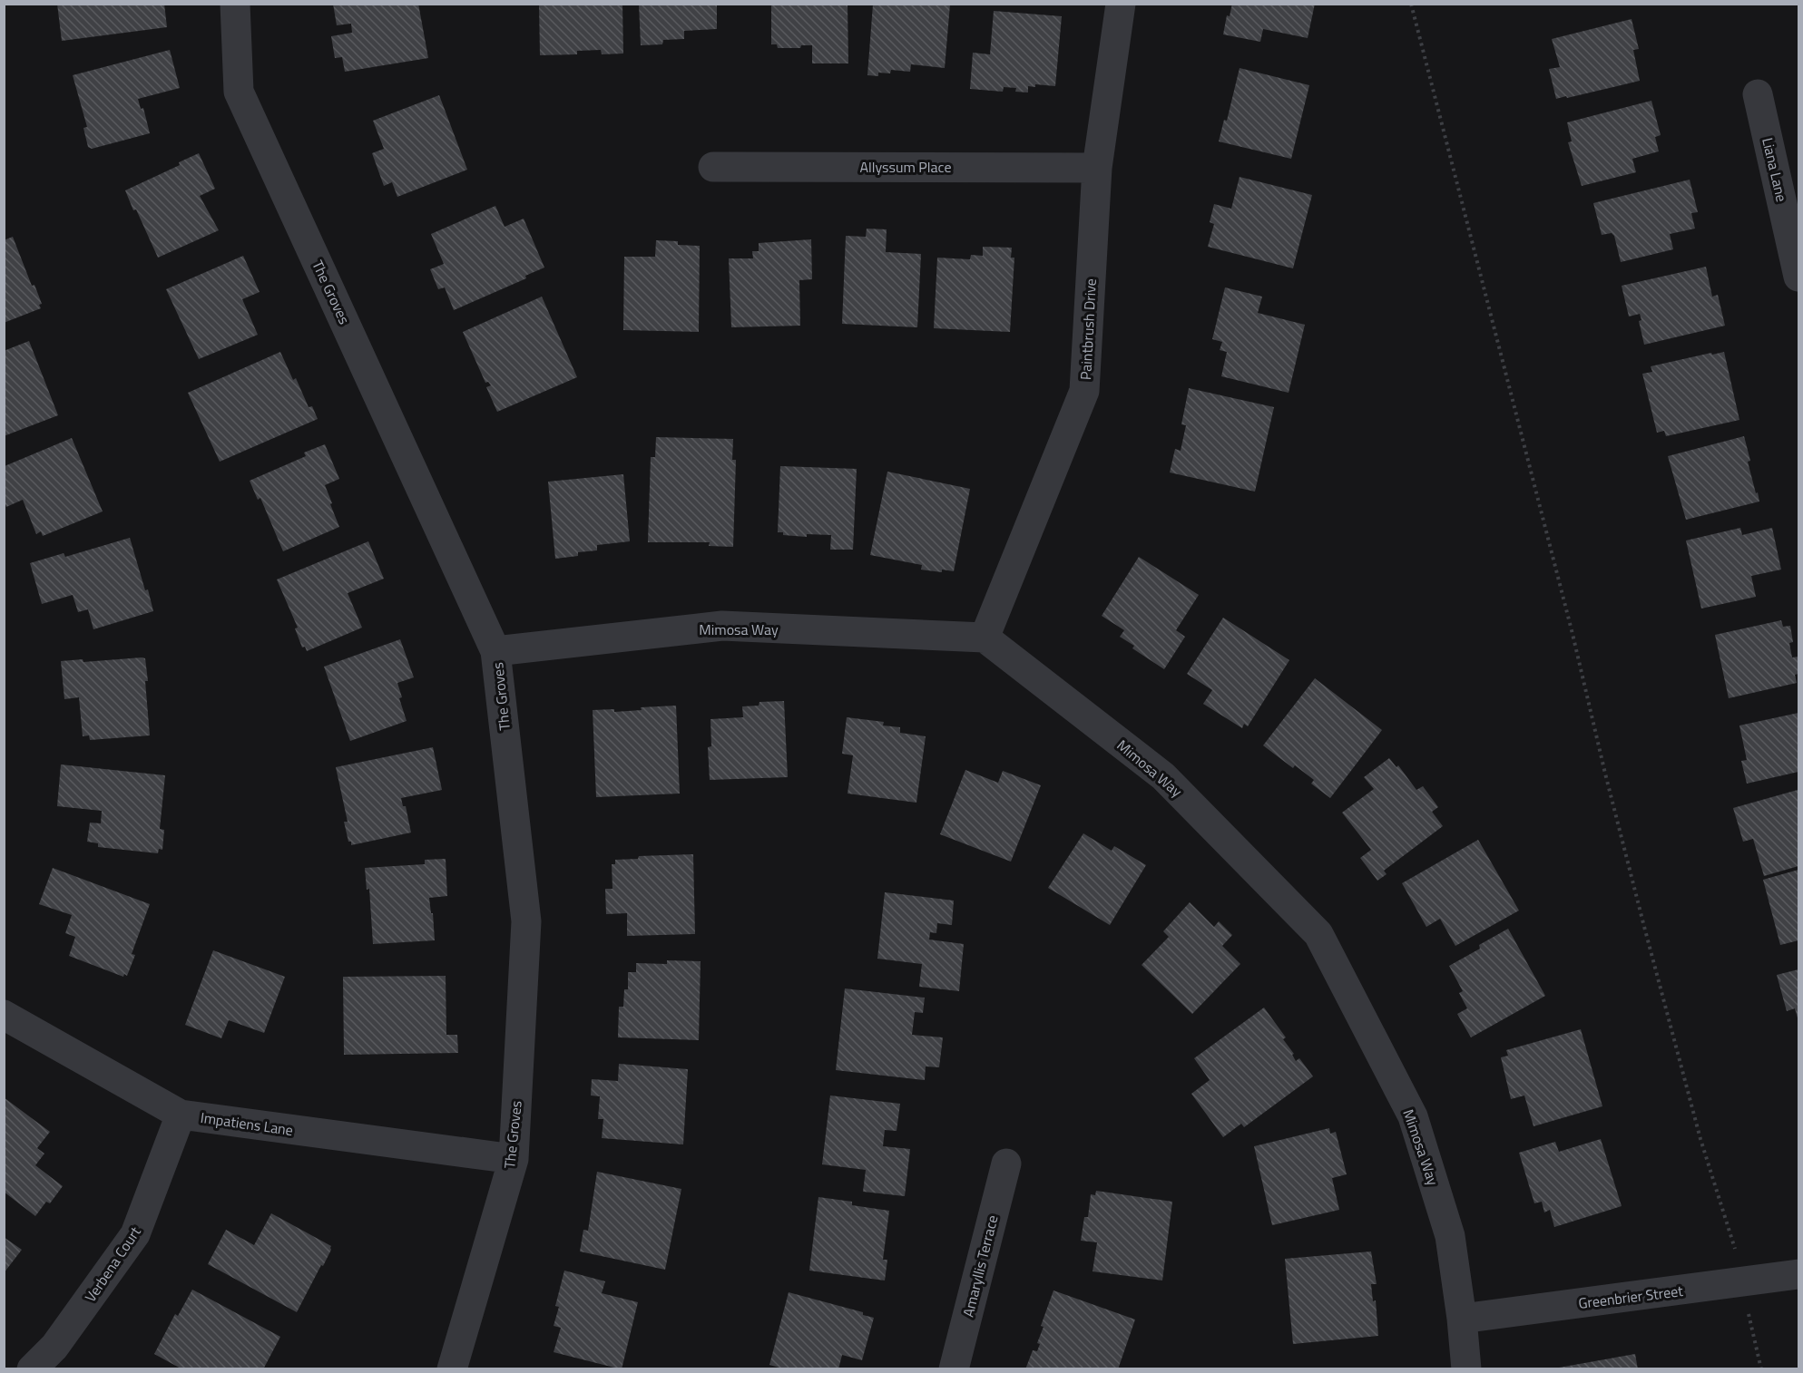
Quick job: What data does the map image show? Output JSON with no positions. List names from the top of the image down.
{
  "streets": {
    "street": [
      "Allyssum Place",
      "Liana Lane",
      "The Groves",
      "Paintbrush Drive",
      "Mimosa Way",
      "Impatiens Lane",
      "Verbena Court",
      "Amaryllis Terrace",
      "Greenbrier Street"
    ]
  },
  "crossings": [
    ["Allyssum Place", "Paintbrush Drive"],
    ["The Groves", "Mimosa Way"],
    ["The Groves", "Impatiens Lane"],
    ["Paintbrush Drive", "Mimosa Way"],
    ["Mimosa Way", "Greenbrier Street"],
    ["Impatiens Lane", "Verbena Court"]
  ]
}
